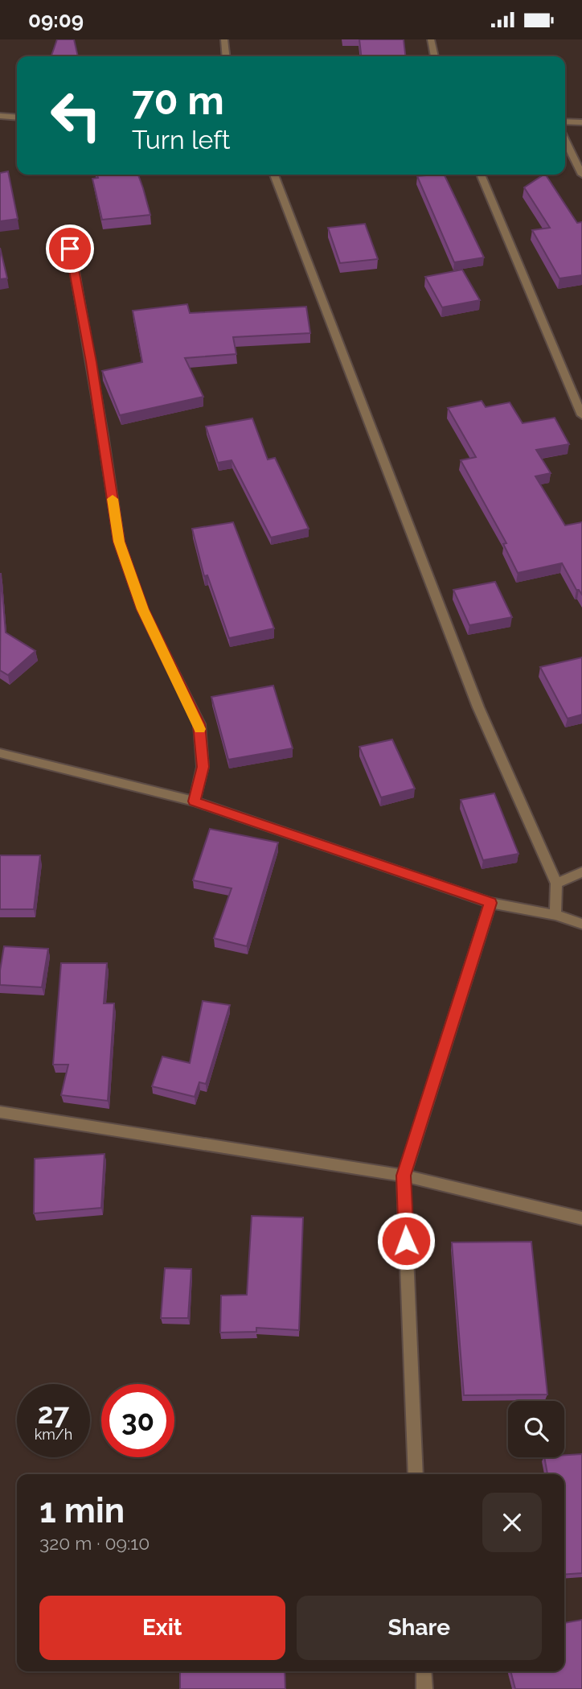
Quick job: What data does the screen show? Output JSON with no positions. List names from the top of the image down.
{
  "page": {
    "status": "09:09",
    "turn": ["70 m", "Turn left"],
    "speed": "27 km/h",
    "limit": "30",
    "heading": ["1 min", "320 m · 09:10"],
    "buttons": ["Exit", "Share"]
  }
}
